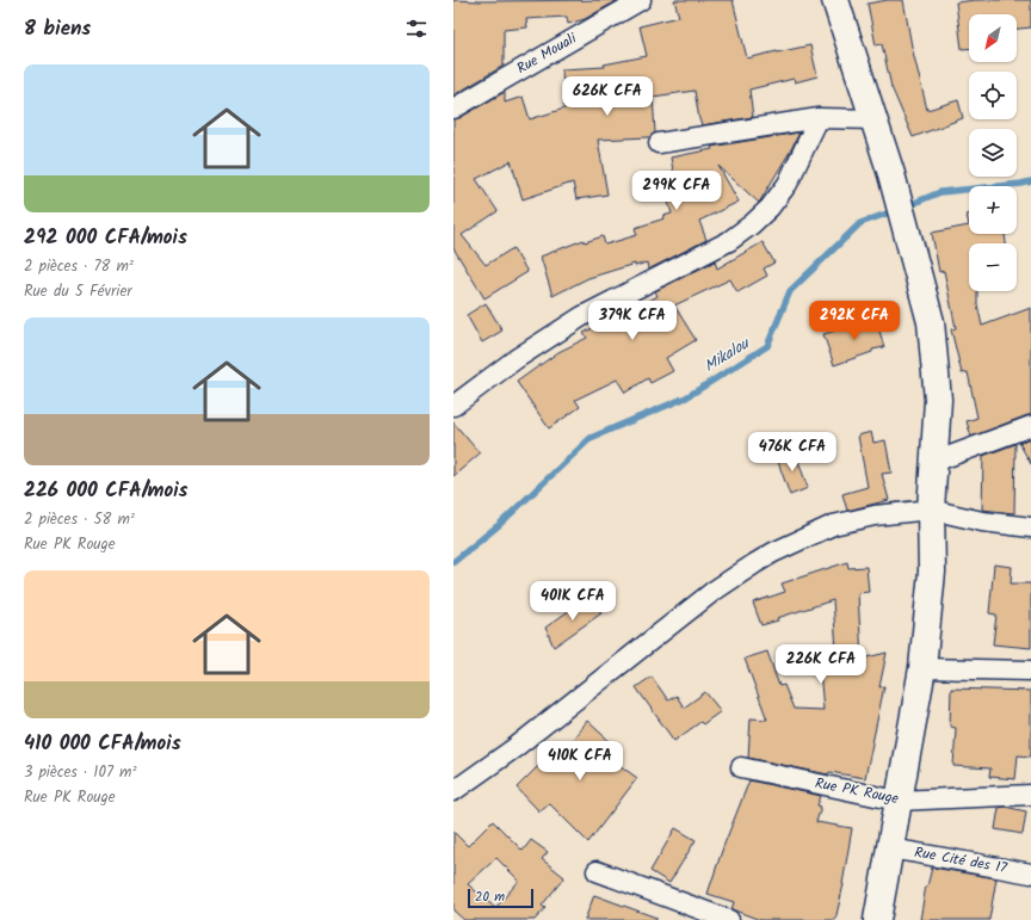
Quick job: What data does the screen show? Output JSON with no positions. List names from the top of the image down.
{
  "streets": {
    "street": ["Rue Mouali", "Rue PK Rouge", "Rue Cité des 17"]
  },
  "water": ["Mikalou"],
  "scale_bar": "20 m",
  "north": "bottom left",
  "page": {
    "heading": "8 biens",
    "map_buttons": ["+", "−"],
    "list": [
      {
        "name": "292 000 CFA/mois",
        "note": "2 pièces · 78 m² · Rue du 5 Février"
      },
      {
        "name": "226 000 CFA/mois",
        "note": "2 pièces · 58 m² · Rue PK Rouge"
      },
      {
        "name": "410 000 CFA/mois",
        "note": "3 pièces · 107 m² · Rue PK Rouge"
      }
    ],
    "price": [
      "626K CFA",
      "299K CFA",
      "379K CFA",
      "292K CFA",
      "476K CFA",
      "401K CFA",
      "226K CFA",
      "410K CFA"
    ],
    "scale": "20 m"
  }
}
